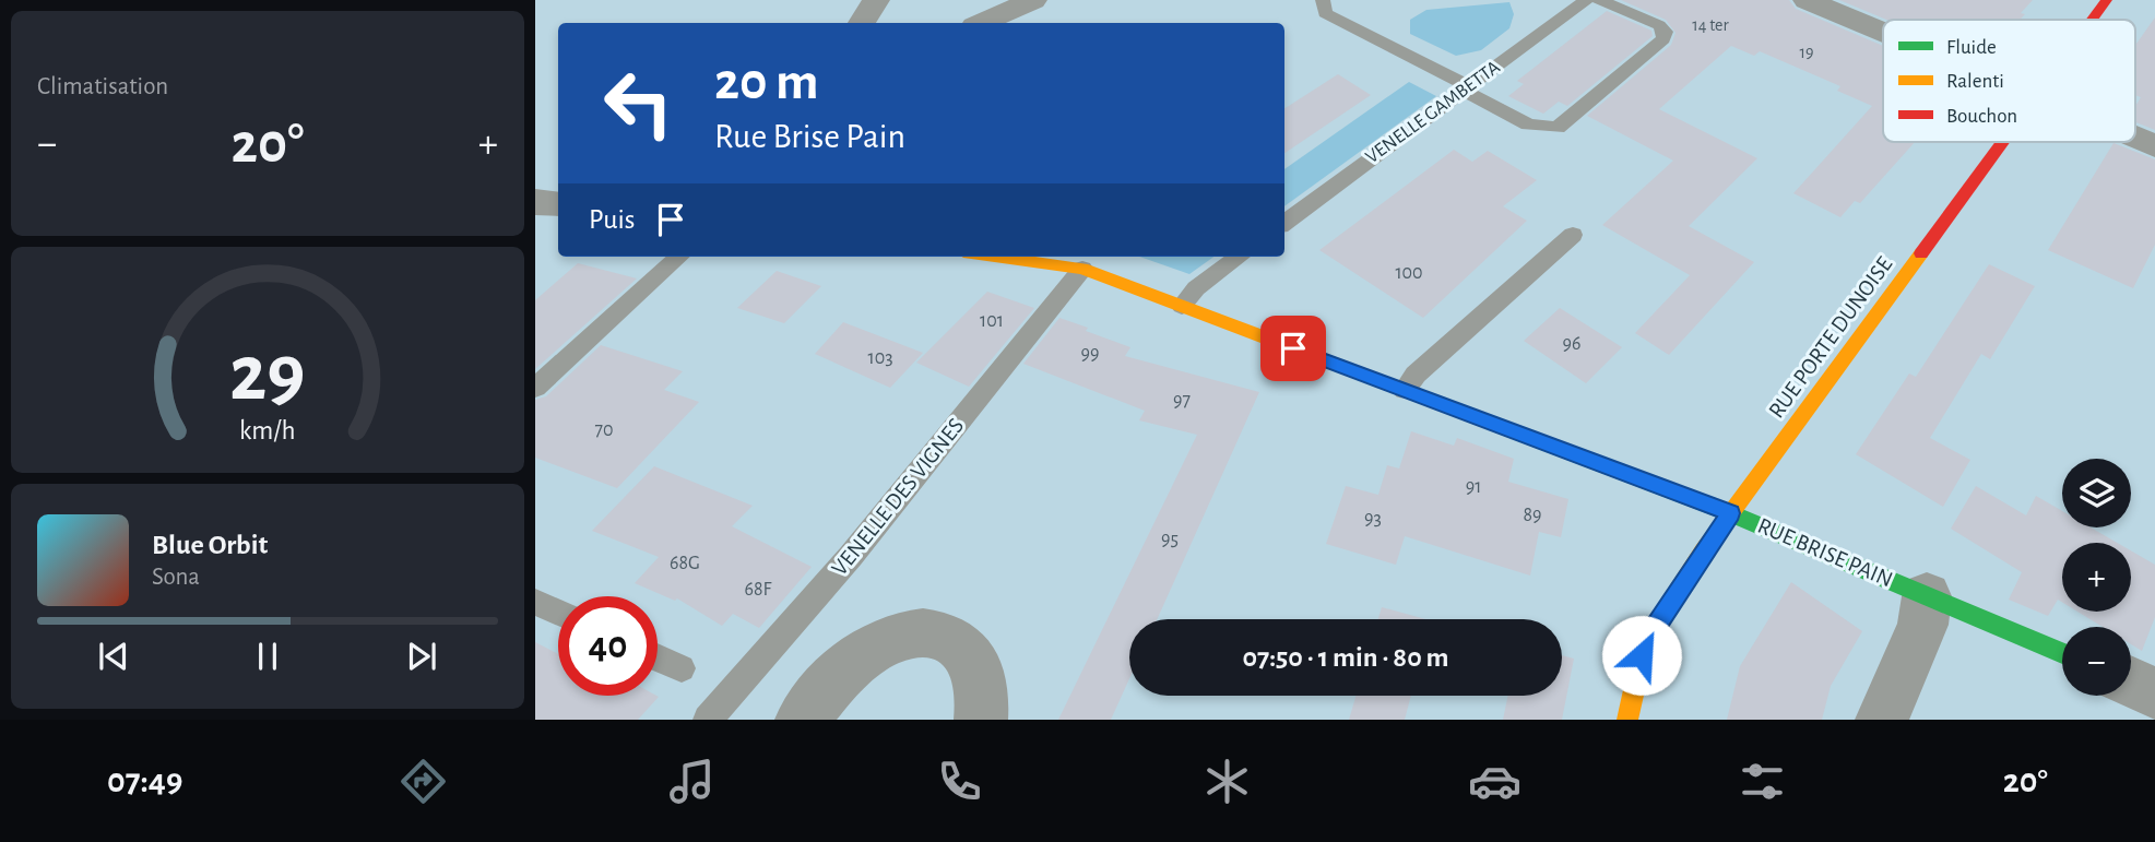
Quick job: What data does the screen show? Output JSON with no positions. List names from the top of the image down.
{
  "streets": {
    "street": ["RUE PORTE DUNOISE", "RUE BRISE PAIN"],
    "lane": ["VENELLE GAMBETTA", "VENELLE DES VIGNES"]
  },
  "crossings": [
    ["RUE PORTE DUNOISE", "RUE BRISE PAIN"],
    ["VENELLE DES VIGNES", "RUE BRISE PAIN"]
  ],
  "house_numbers": [
    "14 ter",
    "19",
    "100",
    "101",
    "96",
    "99",
    "103",
    "97",
    "70",
    "91",
    "89",
    "93",
    "95",
    "68G",
    "68F"
  ],
  "legend": ["Fluide", "Ralenti", "Bouchon"],
  "page": {
    "tile": "Climatisation",
    "turn": ["20 m", "Rue Brise Pain"],
    "heat": ["−", "20°", "+"],
    "then": "Puis",
    "map_buttons": ["+", "−"],
    "song": ["Blue Orbit", "Sona"],
    "limit": "40",
    "trip": "07:50 · 1 min · 80 m",
    "tabs": ["07:49", "20°"],
    "gauge": ["29", "km/h"]
  }
}
